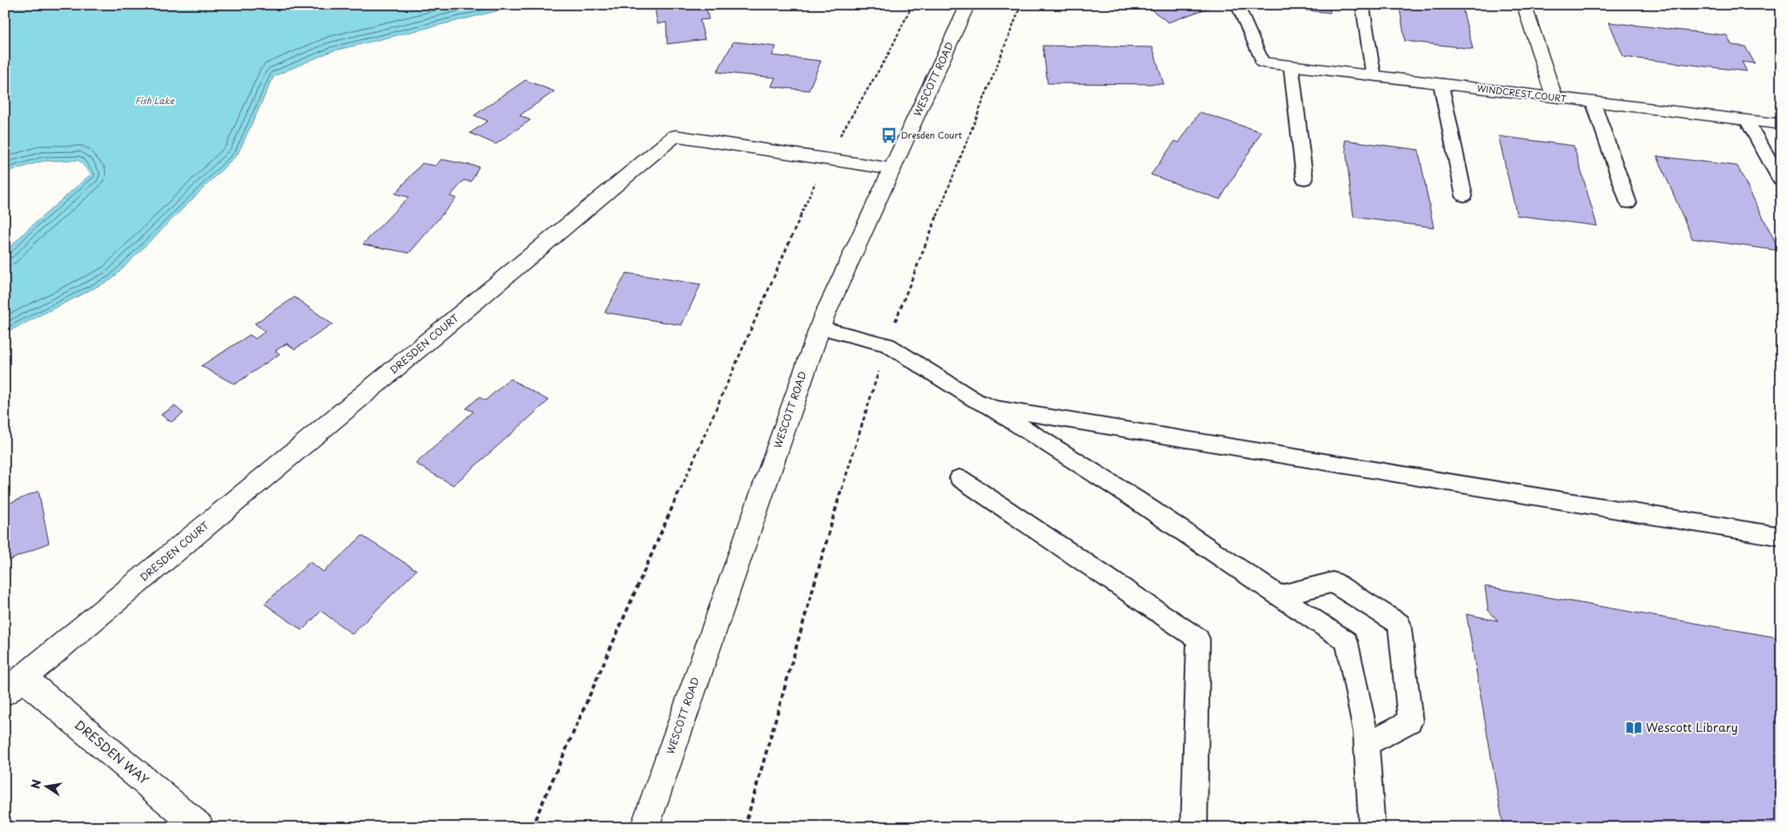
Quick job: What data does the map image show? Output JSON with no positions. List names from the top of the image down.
{
  "streets": {
    "street": [
      "WESCOTT ROAD",
      "WINDCREST COURT",
      "DRESDEN COURT",
      "DRESDEN WAY"
    ]
  },
  "crossings": [
    ["WESCOTT ROAD", "DRESDEN COURT"],
    ["DRESDEN COURT", "DRESDEN WAY"]
  ],
  "water": ["Fish Lake"],
  "places": {
    "bus stop": ["Dresden Court"],
    "library": ["Wescott Library"]
  },
  "north": "left"
}
